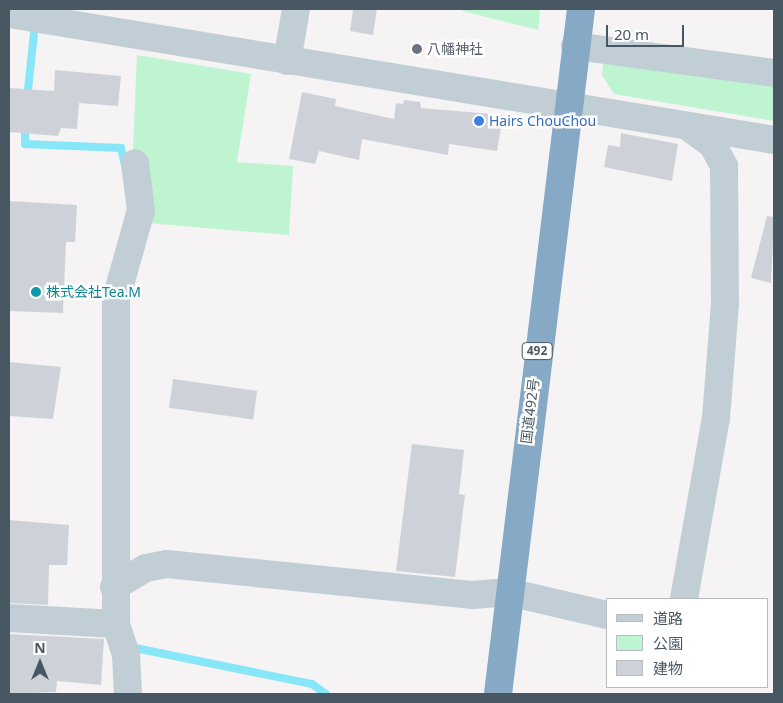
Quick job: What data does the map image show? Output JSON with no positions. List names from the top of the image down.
{
  "streets": {
    "highway": ["492", "国道492号"]
  },
  "places": ["八幡神社", "Hairs ChouChou", "株式会社Tea.M"],
  "legend": ["道路", "公園", "建物"],
  "scale_bar": "20 m",
  "north": "top"
}
